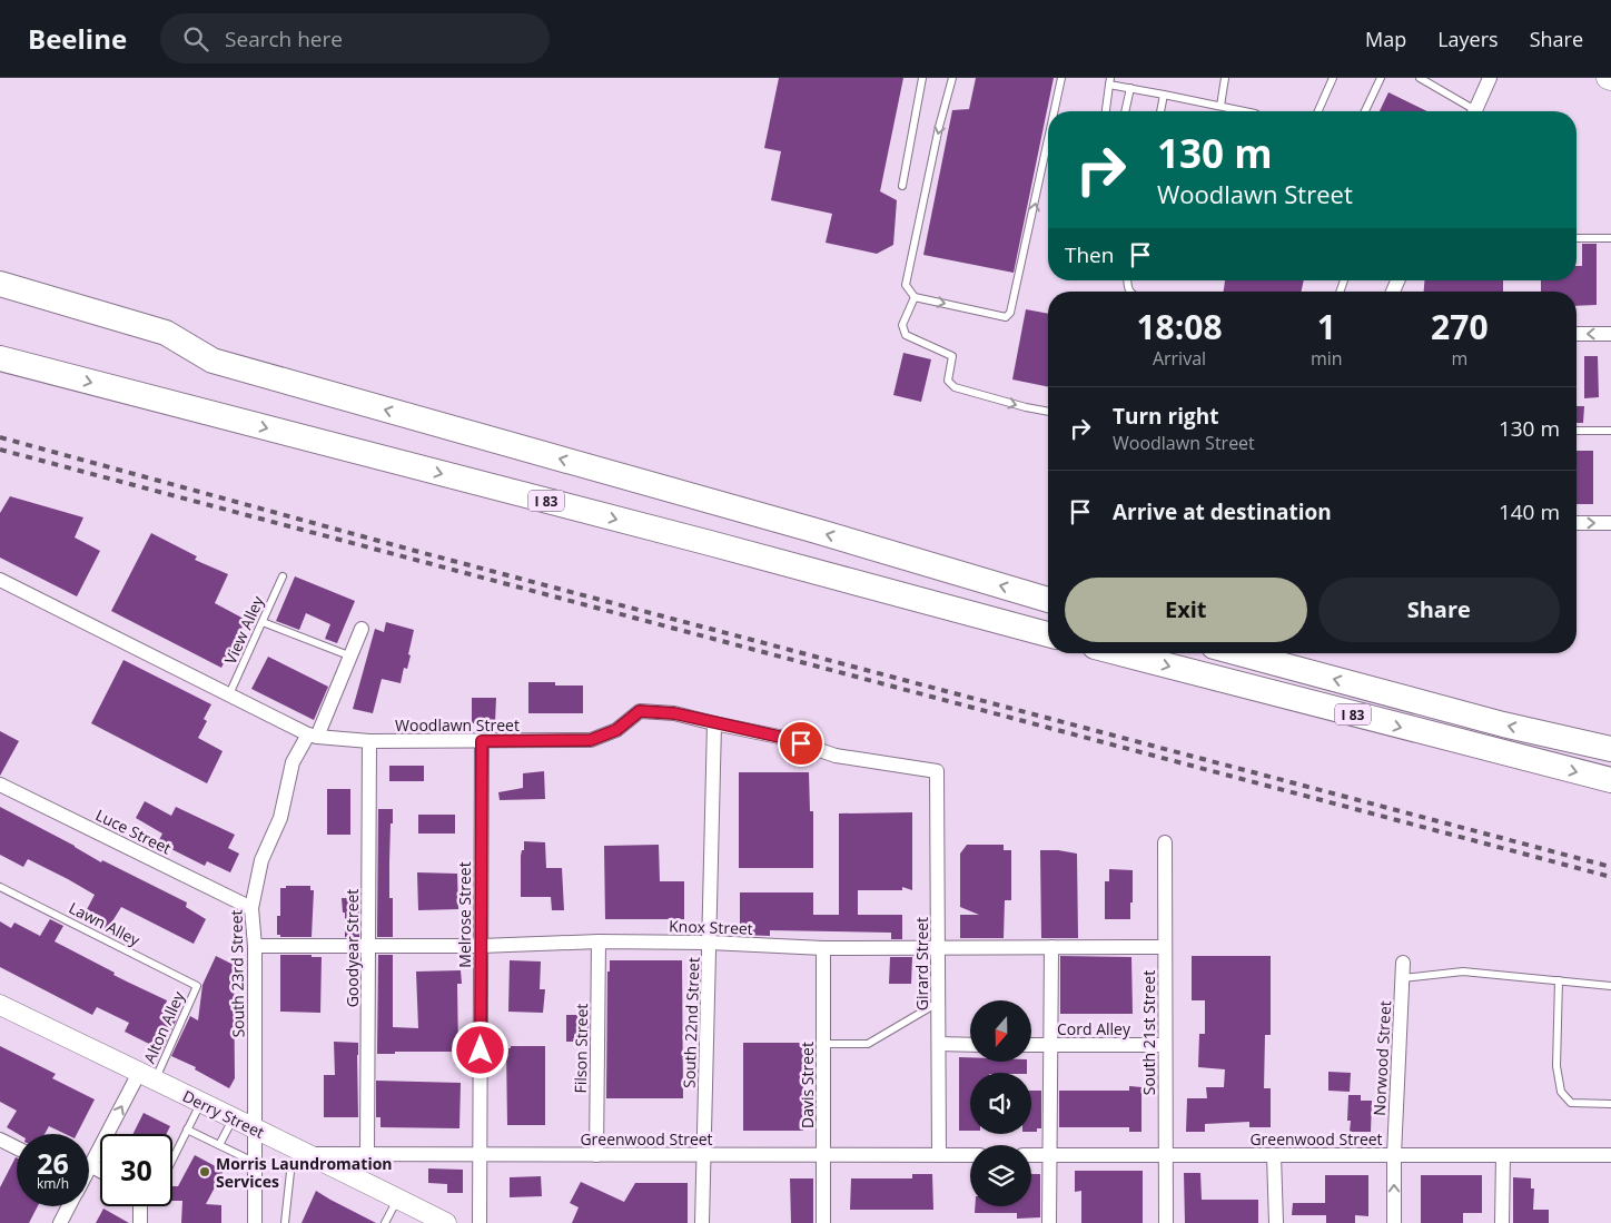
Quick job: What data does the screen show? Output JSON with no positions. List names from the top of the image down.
{
  "streets": {
    "highway": ["I 83"],
    "main road": ["Derry Street"],
    "street": [
      "Woodlawn Street",
      "Luce Street",
      "Melrose Street",
      "Knox Street",
      "Goodyear Street",
      "Girard Street",
      "South 23rd Street",
      "South 22nd Street",
      "Cord Alley",
      "South 21st Street",
      "Filson Street",
      "Norwood Street",
      "Davis Street",
      "Greenwood Street"
    ],
    "lane": ["View Alley", "Lawn Alley", "Alton Alley"]
  },
  "crossings": [
    ["View Alley", "Woodlawn Street"],
    ["Woodlawn Street", "Melrose Street"],
    ["Woodlawn Street", "Goodyear Street"],
    ["Woodlawn Street", "Girard Street"],
    ["Woodlawn Street", "South 23rd Street"],
    ["Woodlawn Street", "South 22nd Street"],
    ["Luce Street", "South 23rd Street"],
    ["Melrose Street", "Knox Street"],
    ["Melrose Street", "Greenwood Street"],
    ["Lawn Alley", "Alton Alley"],
    ["Knox Street", "Goodyear Street"],
    ["Knox Street", "Girard Street"],
    ["Knox Street", "South 23rd Street"],
    ["Knox Street", "South 22nd Street"],
    ["Knox Street", "South 21st Street"],
    ["Knox Street", "Filson Street"],
    ["Knox Street", "Davis Street"],
    ["Goodyear Street", "Greenwood Street"],
    ["Girard Street", "Greenwood Street"],
    ["South 23rd Street", "Derry Street"],
    ["South 22nd Street", "Greenwood Street"],
    ["Alton Alley", "Derry Street"],
    ["Cord Alley", "South 21st Street"],
    ["South 21st Street", "Greenwood Street"],
    ["Filson Street", "Greenwood Street"],
    ["Norwood Street", "Greenwood Street"],
    ["Davis Street", "Greenwood Street"],
    ["Derry Street", "Greenwood Street"]
  ],
  "places": ["Morris Laundromation Services"],
  "north": "bottom",
  "page": {
    "header": "Beeline",
    "search": "Search here",
    "nav": ["Map", "Layers", "Share"],
    "turn": ["130 m", "Woodlawn Street"],
    "then": "Then",
    "eta": [
      "18:08",
      "Arrival",
      "1",
      "min",
      "270",
      "m"
    ],
    "list": [
      {
        "name": "Turn right",
        "note": "Woodlawn Street",
        "value": "130 m"
      },
      {
        "name": "Arrive at destination",
        "value": "140 m"
      }
    ],
    "buttons": ["Exit", "Share"],
    "speed": "26 km/h",
    "limit": "30"
  }
}
